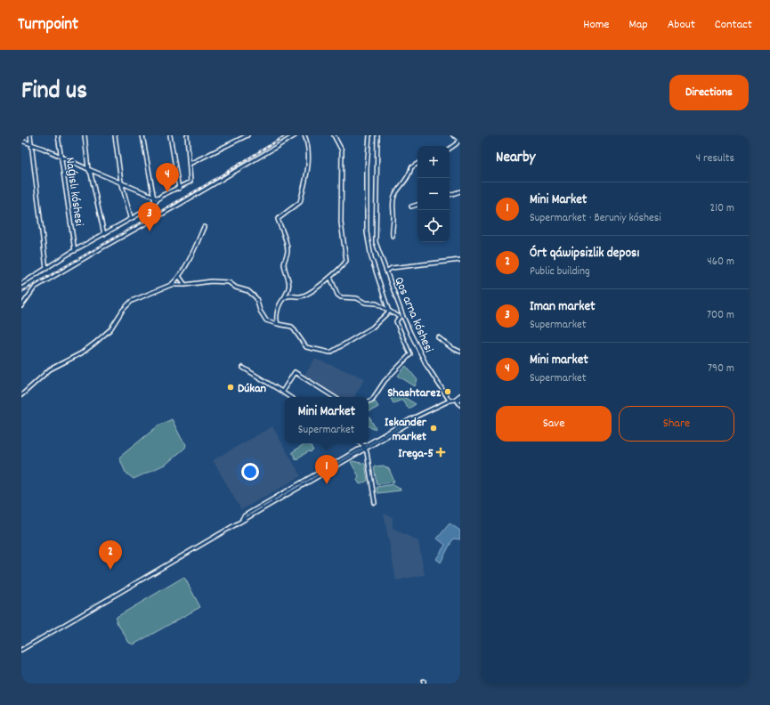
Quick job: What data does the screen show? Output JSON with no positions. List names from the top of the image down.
{
  "streets": {
    "street": ["Naǵıslı kóshesi", "Qos arna kóshesi"]
  },
  "places": {
    "other": ["Dúkan", "Shashtarez", "Iskander market"],
    "health": ["Irega-5"]
  },
  "page": {
    "header": "Turnpoint",
    "nav": [
      "Home",
      "Map",
      "About",
      "Contact"
    ],
    "title": "Find us",
    "buttons": [
      "Directions",
      ["Save", "Share"]
    ],
    "heading": ["Nearby", "4 results"],
    "map_buttons": ["+", "−"],
    "pins": [
      "4",
      "3",
      "1",
      "2"
    ],
    "list": [
      {
        "mark": "1",
        "name": "Mini Market",
        "note": "Supermarket · Beruniy kóshesi",
        "value": "210 m"
      },
      {
        "mark": "2",
        "name": "Órt qáwipsizlik deposı",
        "note": "Public building",
        "value": "460 m"
      },
      {
        "mark": "3",
        "name": "Iman market",
        "note": "Supermarket",
        "value": "700 m"
      },
      {
        "mark": "4",
        "name": "Mini market",
        "note": "Supermarket",
        "value": "790 m"
      }
    ],
    "popup": ["Mini Market", "Supermarket"]
  }
}
